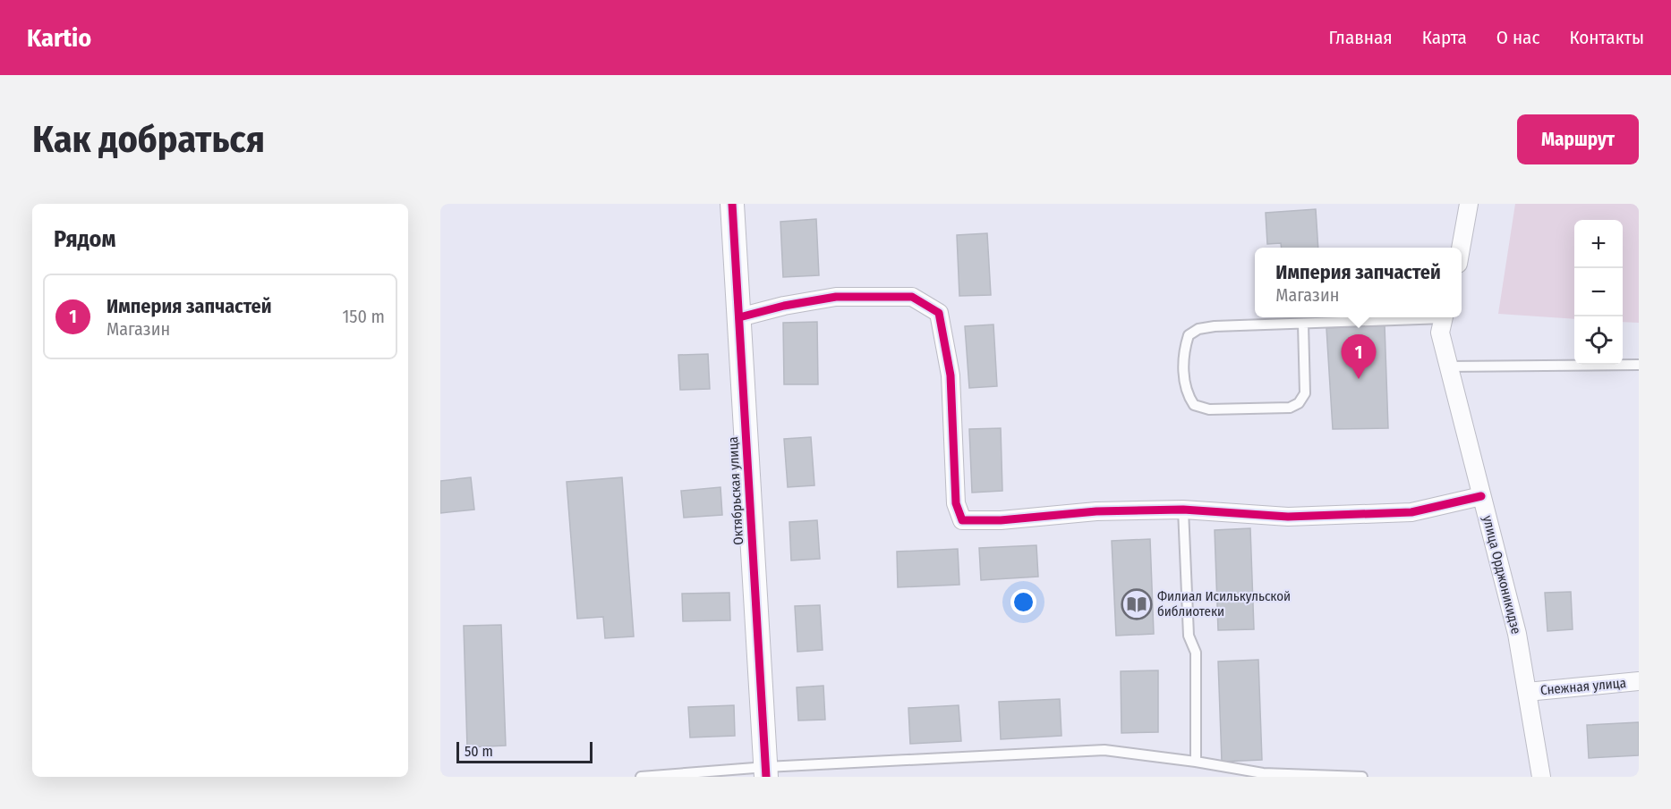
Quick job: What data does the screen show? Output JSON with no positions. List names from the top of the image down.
{
  "streets": {
    "street": ["Октябрьская улица", "улица Орджоникидзе", "Снежная улица"]
  },
  "crossings": [
    ["улица Орджоникидзе", "Снежная улица"]
  ],
  "places": {
    "library": ["Филиал Исилькульской библиотеки"]
  },
  "scale_bar": "50 m",
  "page": {
    "header": "Kartio",
    "nav": [
      "Главная",
      "Карта",
      "О нас",
      "Контакты"
    ],
    "buttons": "Маршрут",
    "title": "Как добраться",
    "heading": "Рядом",
    "map_buttons": ["+", "−"],
    "popup": ["Империя запчастей", "Магазин"],
    "list": [
      {
        "mark": "1",
        "name": "Империя запчастей",
        "note": "Магазин",
        "value": "150 m"
      }
    ],
    "pins": "1",
    "scale": "50 m"
  }
}
